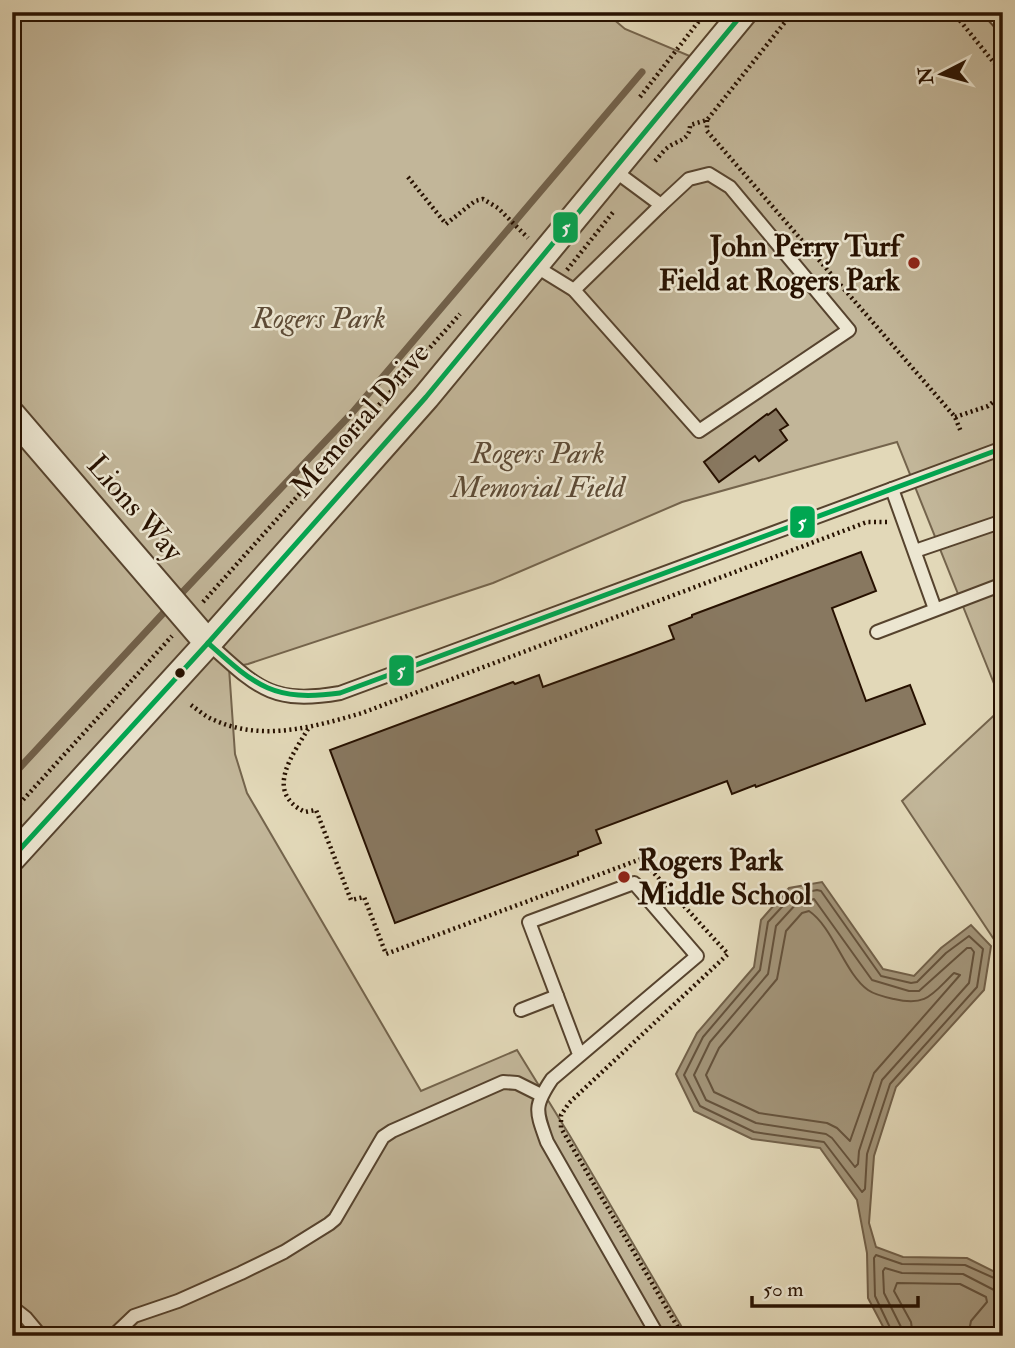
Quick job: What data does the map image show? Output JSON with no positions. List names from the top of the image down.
{
  "streets": {
    "street": ["Memorial Drive", "Lions Way"]
  },
  "crossings": [
    ["Memorial Drive", "Lions Way"]
  ],
  "parks": ["Rogers Park", "Rogers Park Memorial Field"],
  "places": ["John Perry Turf Field at Rogers Park", "Rogers Park Middle School"],
  "lines": ["transit line 5"],
  "scale_bar": "50 m",
  "north": "left"
}
